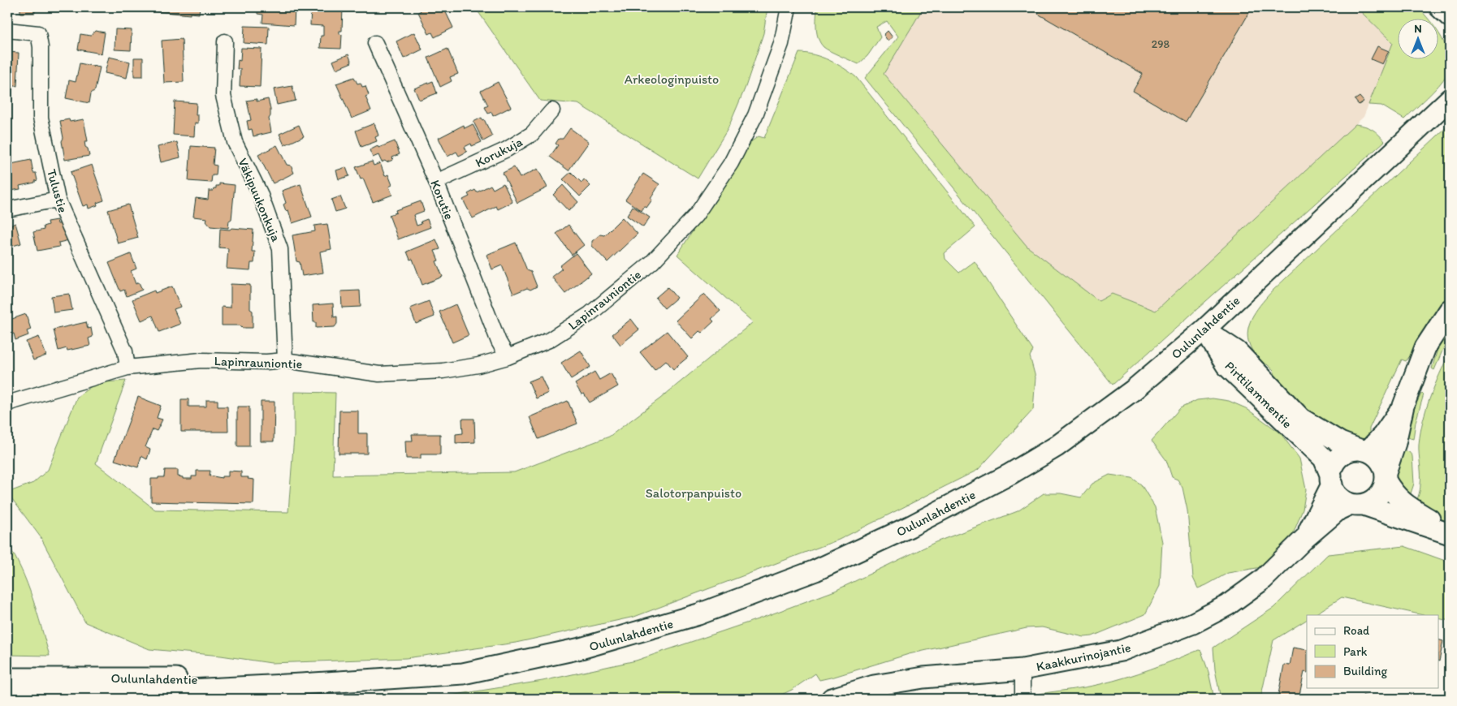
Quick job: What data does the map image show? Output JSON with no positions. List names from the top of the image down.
{
  "streets": {
    "main road": ["Oulunlahdentie", "Pirttilammentie", "Kaakkurinojantie"],
    "street": [
      "Korukuja",
      "Tulustie",
      "Väkipuukonkuja",
      "Korutie",
      "Lapinrauniontie"
    ]
  },
  "crossings": [
    ["Korukuja", "Korutie"],
    ["Tulustie", "Lapinrauniontie"],
    ["Väkipuukonkuja", "Lapinrauniontie"],
    ["Korutie", "Lapinrauniontie"],
    ["Oulunlahdentie", "Pirttilammentie"],
    ["Pirttilammentie", "Kaakkurinojantie"]
  ],
  "parks": ["Arkeologinpuisto", "Salotorpanpuisto"],
  "house_numbers": ["298"],
  "legend": ["Road", "Park", "Building"],
  "north": "top"
}
